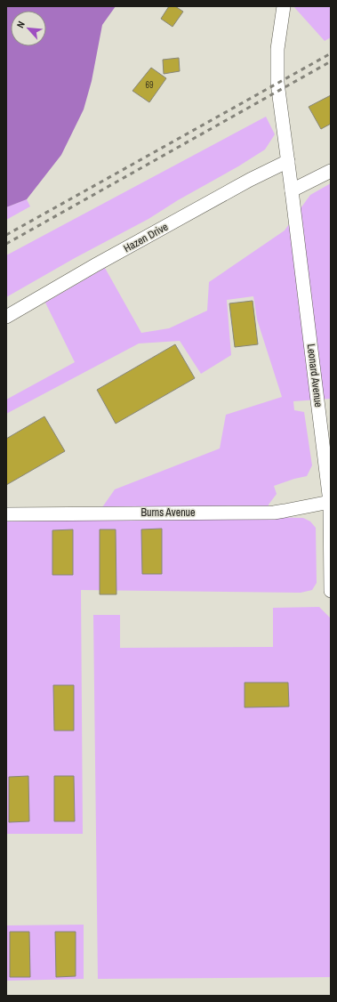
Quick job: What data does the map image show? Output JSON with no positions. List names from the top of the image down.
{
  "streets": {
    "street": ["Hazen Drive", "Leonard Avenue", "Burns Avenue"]
  },
  "crossings": [
    ["Hazen Drive", "Leonard Avenue"],
    ["Leonard Avenue", "Burns Avenue"]
  ],
  "house_numbers": ["69"],
  "north": "top left"
}
